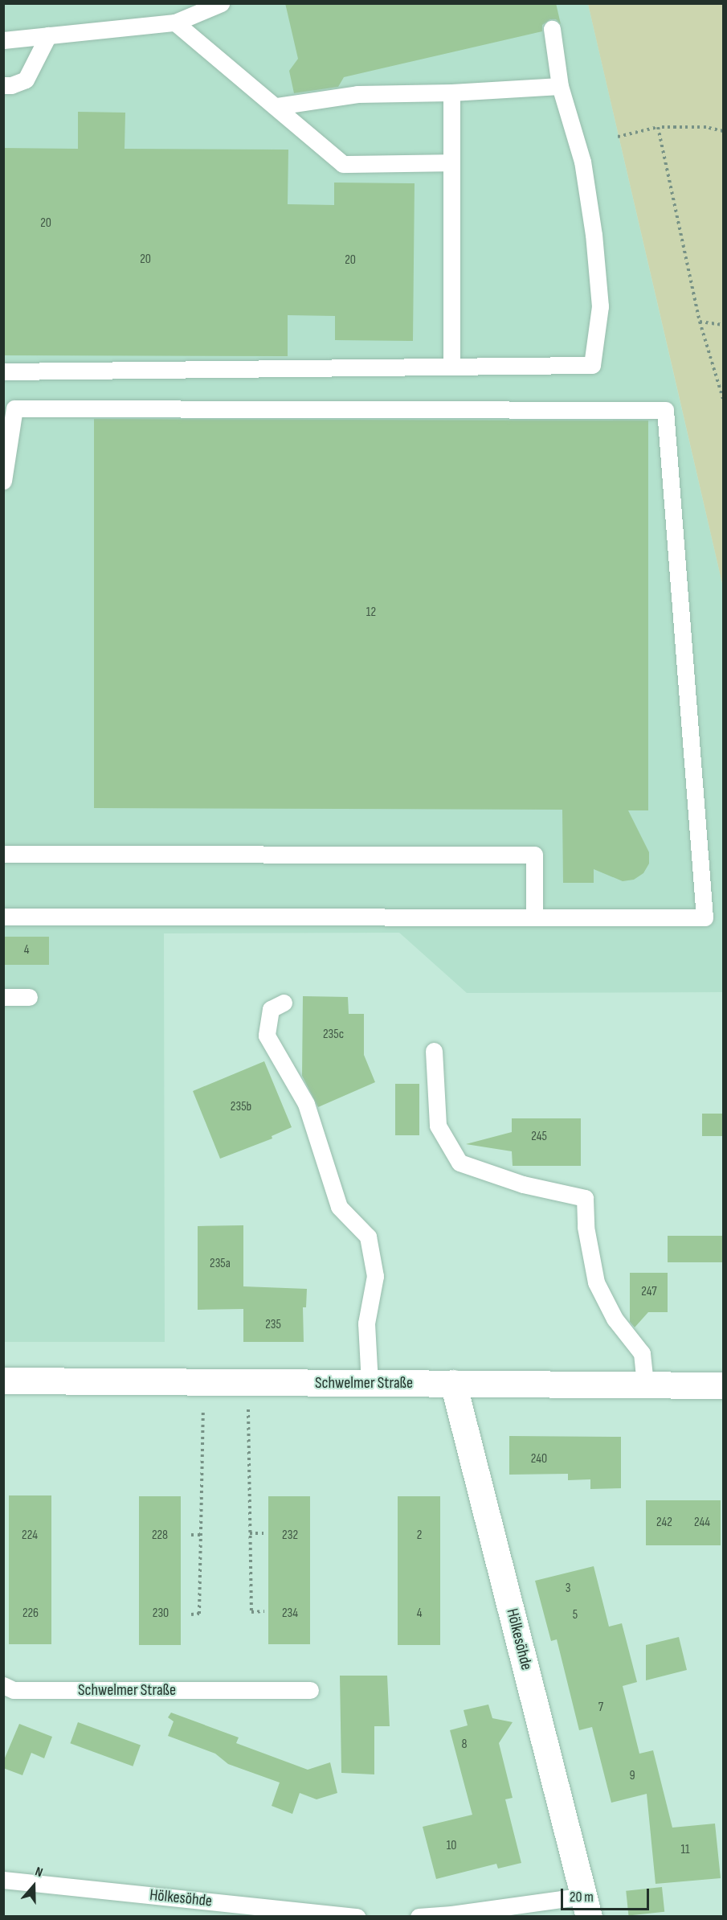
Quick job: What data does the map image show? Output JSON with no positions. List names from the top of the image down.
{
  "streets": {
    "main road": ["Schwelmer Straße", "Hölkesöhde"]
  },
  "crossings": [
    ["Schwelmer Straße", "Hölkesöhde"]
  ],
  "house_numbers": [
    "20",
    "20",
    "20",
    "12",
    "4",
    "235c",
    "235b",
    "245",
    "235a",
    "247",
    "235",
    "240",
    "242",
    "244",
    "224",
    "228",
    "232",
    "2",
    "3",
    "226",
    "230",
    "234",
    "4",
    "5",
    "7",
    "8",
    "9",
    "10",
    "11"
  ],
  "scale_bar": "20 m",
  "north": "top"
}
